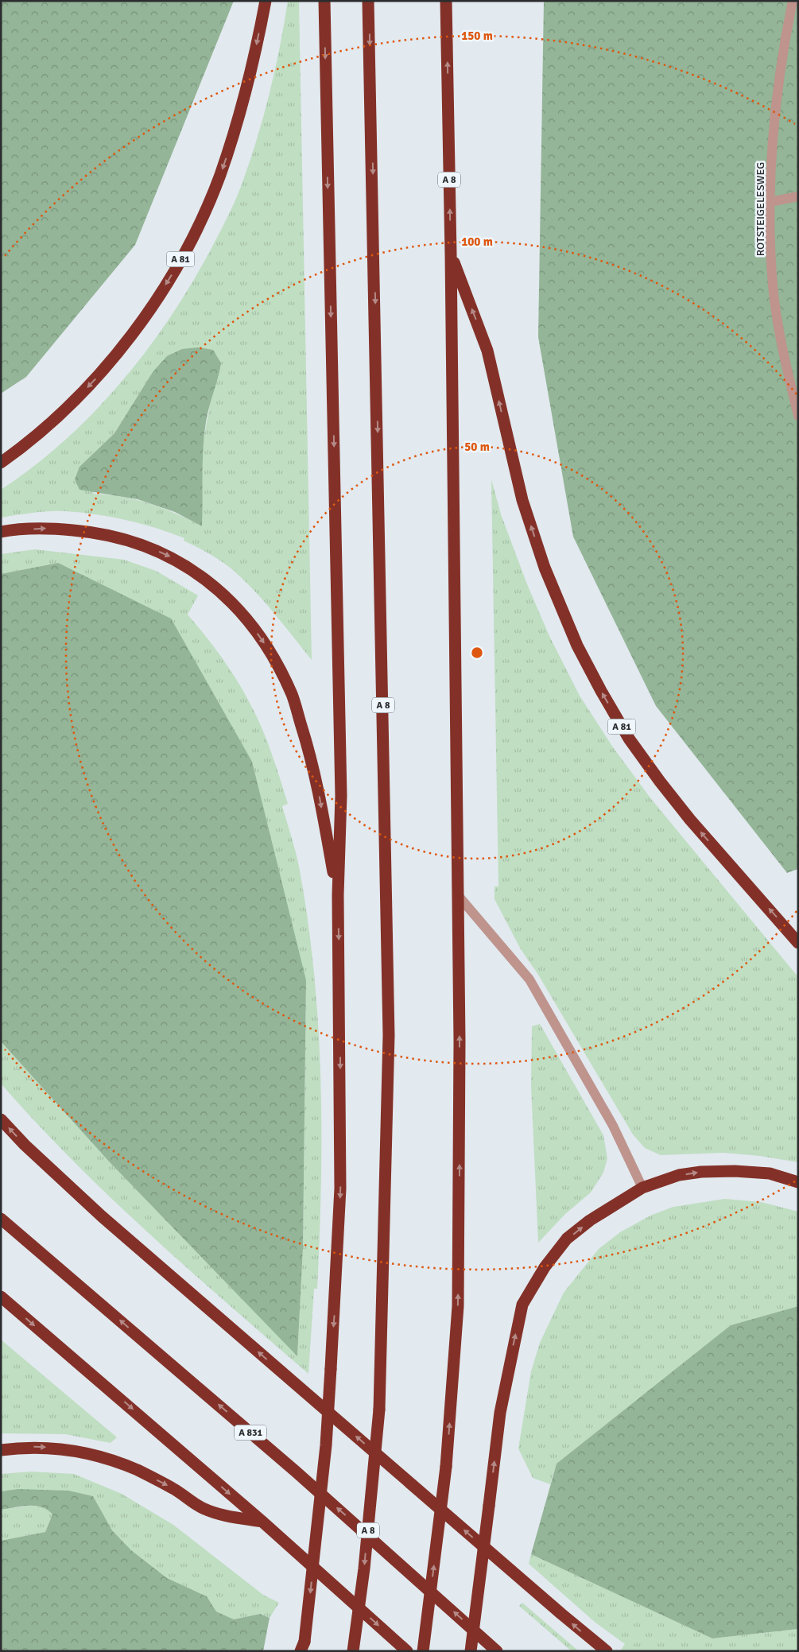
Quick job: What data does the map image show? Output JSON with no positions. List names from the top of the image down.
{
  "streets": {
    "highway": ["A 8", "A 81", "A 831"],
    "lane": ["ROTSTEIGELESWEG"]
  },
  "crossings": [
    ["A 8", "A 81"]
  ],
  "rings": ["150 m", "100 m", "50 m"]
}
